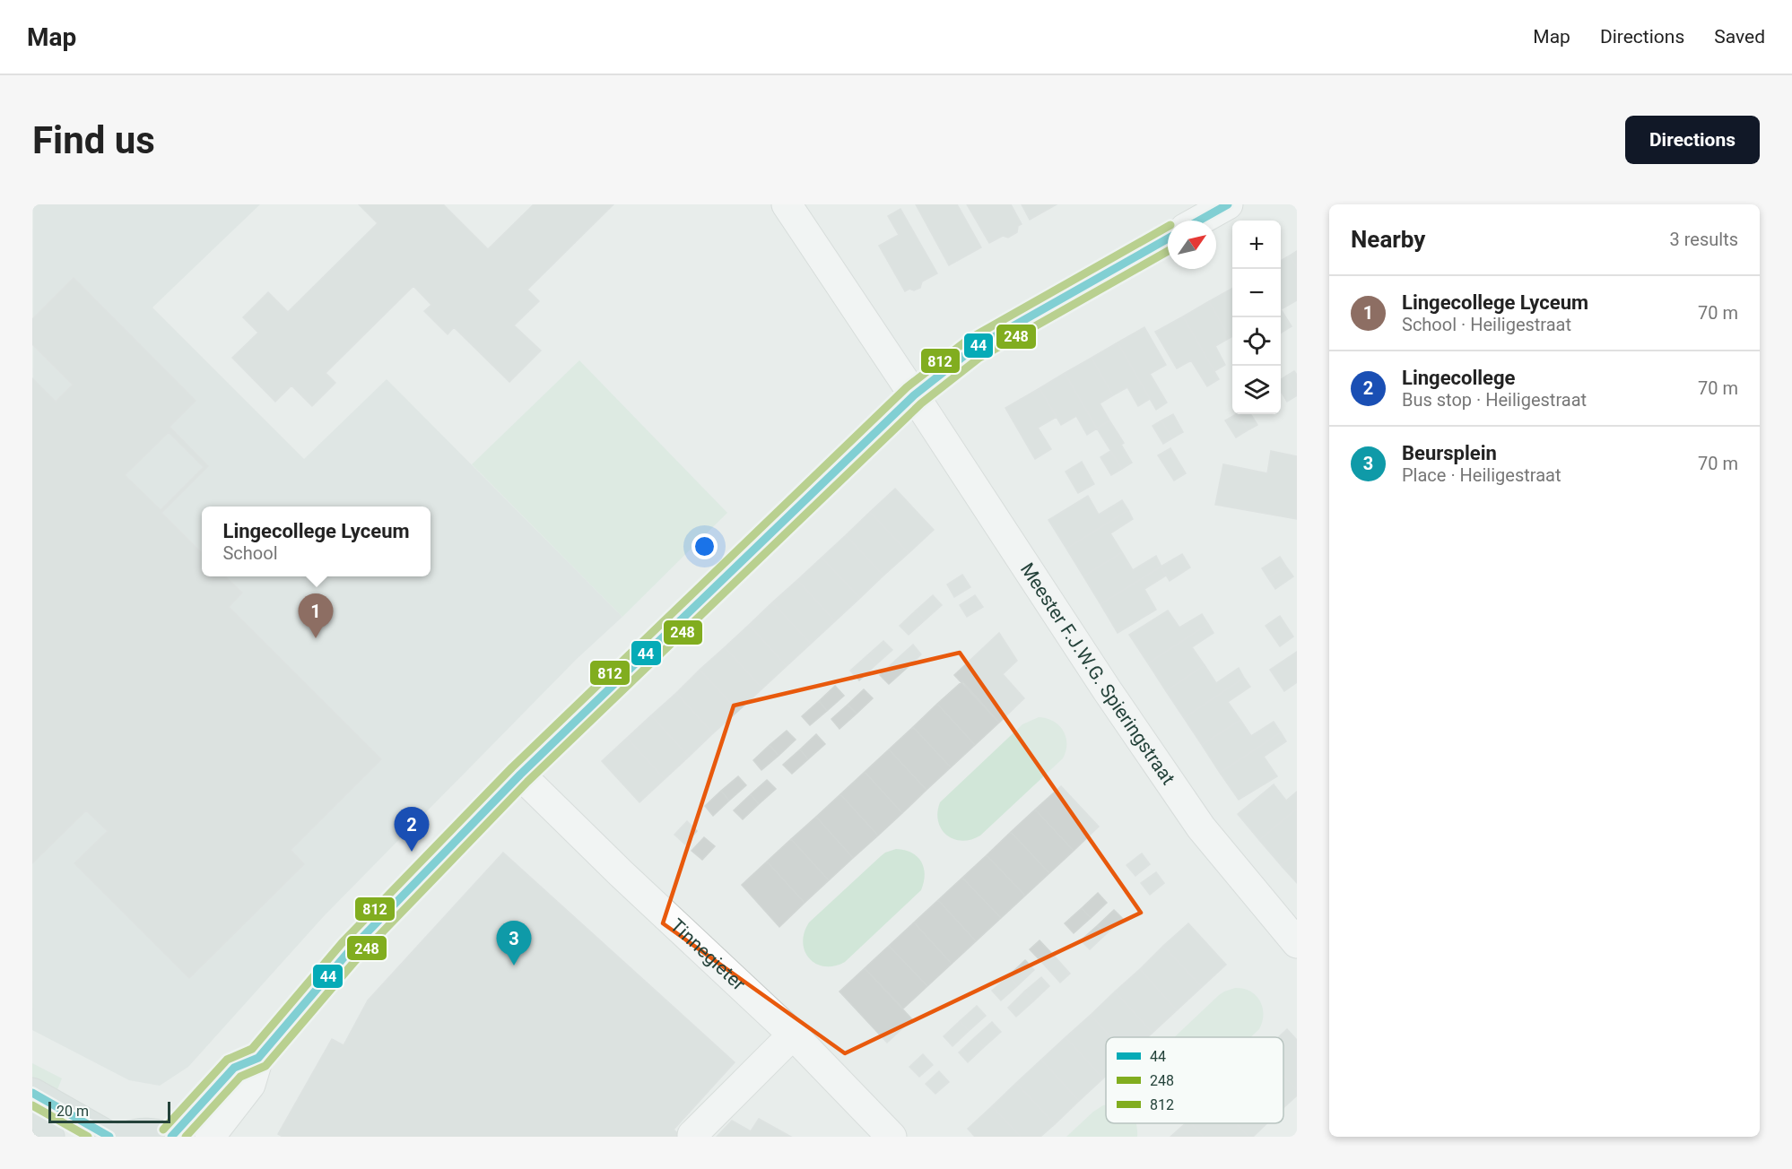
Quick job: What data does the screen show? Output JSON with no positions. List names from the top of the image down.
{
  "streets": {
    "street": ["Meester F.J.W.G. Spieringstraat", "Tinnegieter"]
  },
  "lines": ["transit line 44", "transit line 812", "transit line 248"],
  "legend": ["44", "248", "812"],
  "scale_bar": "20 m",
  "north": "top right",
  "page": {
    "header": "Map",
    "nav": ["Map", "Directions", "Saved"],
    "buttons": "Directions",
    "title": "Find us",
    "heading": ["Nearby", "3 results"],
    "map_buttons": ["+", "−"],
    "list": [
      {
        "mark": "1",
        "name": "Lingecollege Lyceum",
        "note": "School · Heiligestraat",
        "value": "70 m"
      },
      {
        "mark": "2",
        "name": "Lingecollege",
        "note": "Bus stop · Heiligestraat",
        "value": "70 m"
      },
      {
        "mark": "3",
        "name": "Beursplein",
        "note": "Place · Heiligestraat",
        "value": "70 m"
      }
    ],
    "popup": ["Lingecollege Lyceum", "School"],
    "pins": ["1", "2", "3"],
    "scale": "20 m"
  }
}
